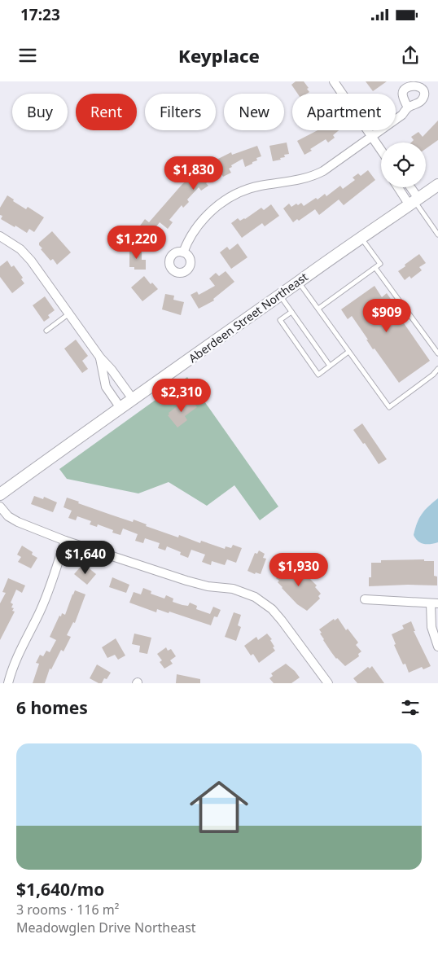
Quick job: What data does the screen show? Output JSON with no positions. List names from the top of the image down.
{
  "streets": {
    "street": ["Aberdeen Street Northeast"]
  },
  "page": {
    "status": "17:23",
    "header": "Keyplace",
    "chip": [
      "Buy",
      "Rent",
      "Filters",
      "New",
      "Apartment"
    ],
    "price": [
      "$1,830",
      "$1,220",
      "$909",
      "$2,310",
      "$1,640",
      "$1,930"
    ],
    "heading": "6 homes",
    "list": [
      {
        "name": "$1,640/mo",
        "note": "3 rooms · 116 m² · Meadowglen Drive Northeast"
      }
    ]
  }
}
